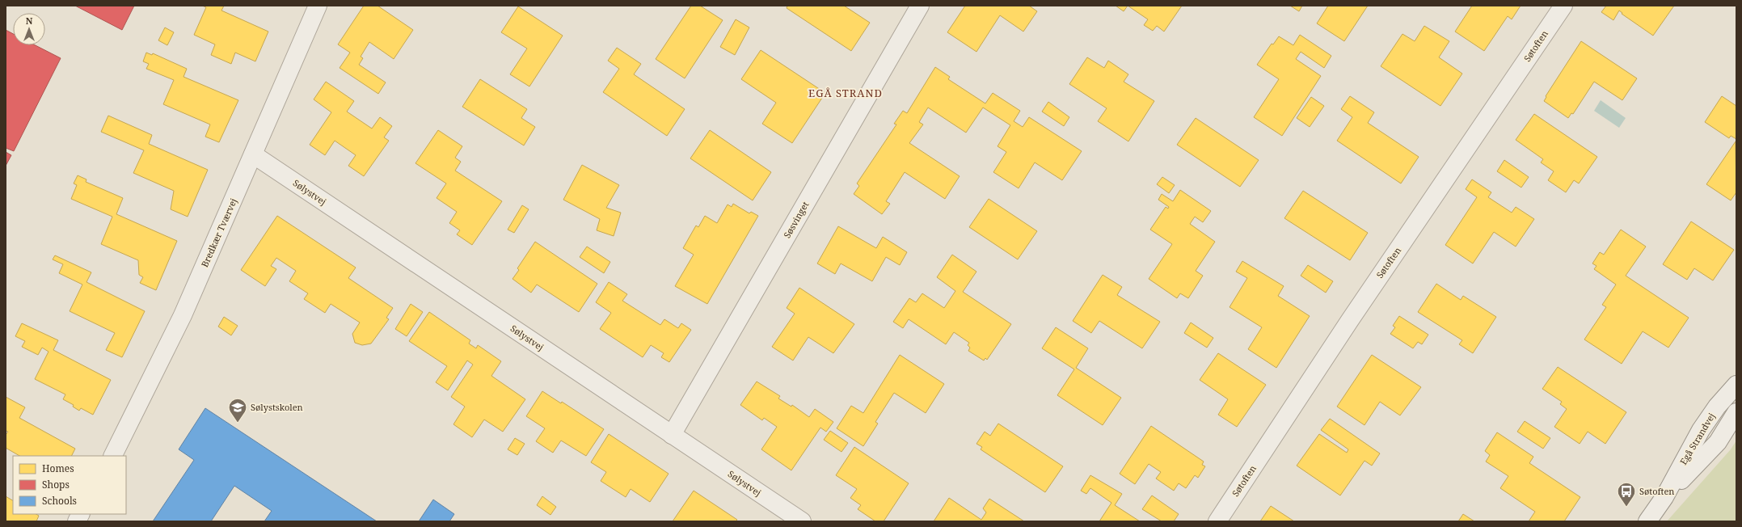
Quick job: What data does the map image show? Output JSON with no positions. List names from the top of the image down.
{
  "streets": {
    "street": [
      "Søtoften",
      "Sølystvej",
      "Søsvinget",
      "Bredkær Tværvej",
      "Egå Strandvej"
    ]
  },
  "crossings": [
    ["Sølystvej", "Søsvinget"],
    ["Sølystvej", "Bredkær Tværvej"]
  ],
  "districts": ["EGÅ STRAND"],
  "places": {
    "school or university": ["Sølystskolen"],
    "bus stop": ["Søtoften"]
  },
  "legend": ["Homes", "Shops", "Schools"],
  "north": "top"
}
